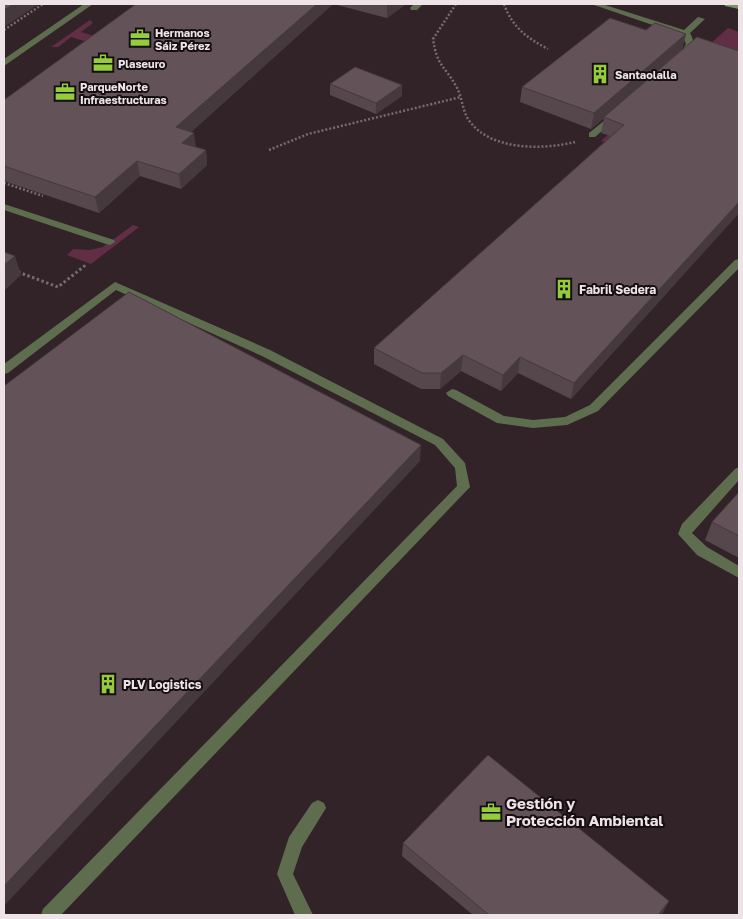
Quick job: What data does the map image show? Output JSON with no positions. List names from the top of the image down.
{
  "places": {
    "office": [
      "Hermanos Sáiz Pérez",
      "Plaseuro",
      "ParqueNorte Infraestructuras",
      "Gestión y Protección Ambiental"
    ],
    "building": ["Santaolalla", "Fabril Sedera", "PLV Logistics"]
  }
}
